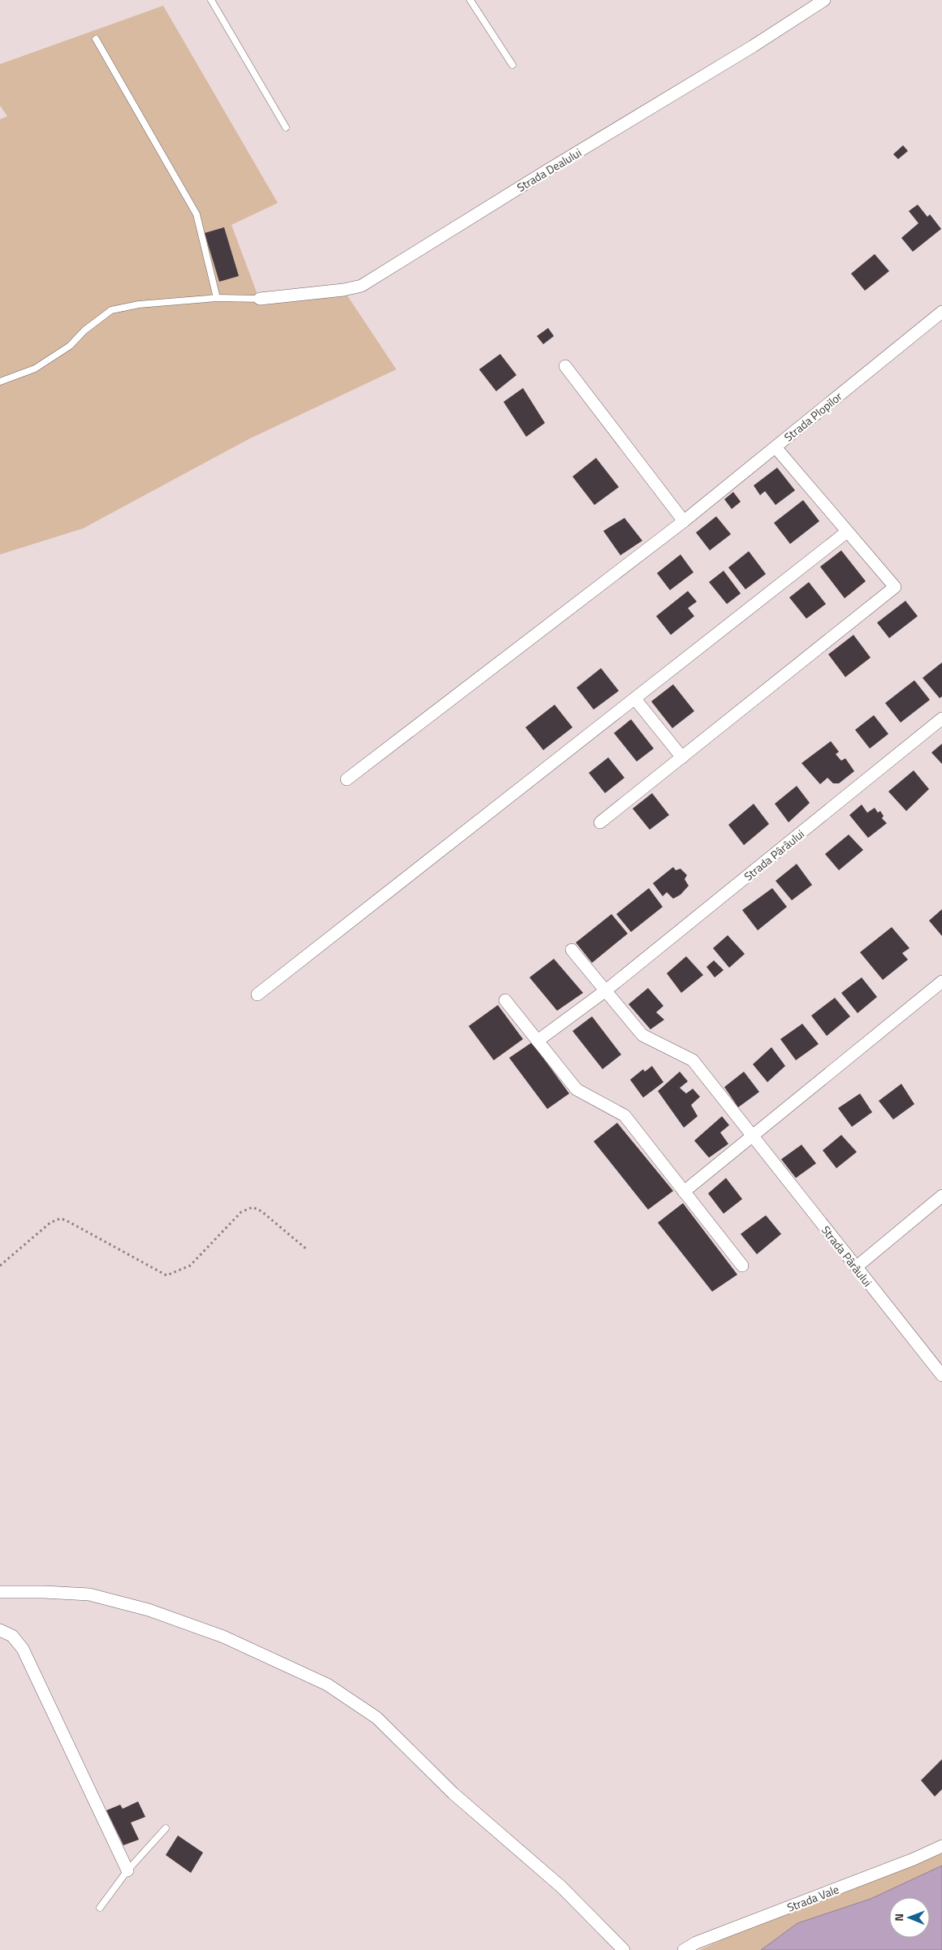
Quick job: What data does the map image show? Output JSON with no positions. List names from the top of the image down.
{
  "streets": {
    "street": [
      "Strada Dealului",
      "Strada Plopilor",
      "Strada Pârâului",
      "Strada Vale"
    ]
  },
  "north": "left"
}
